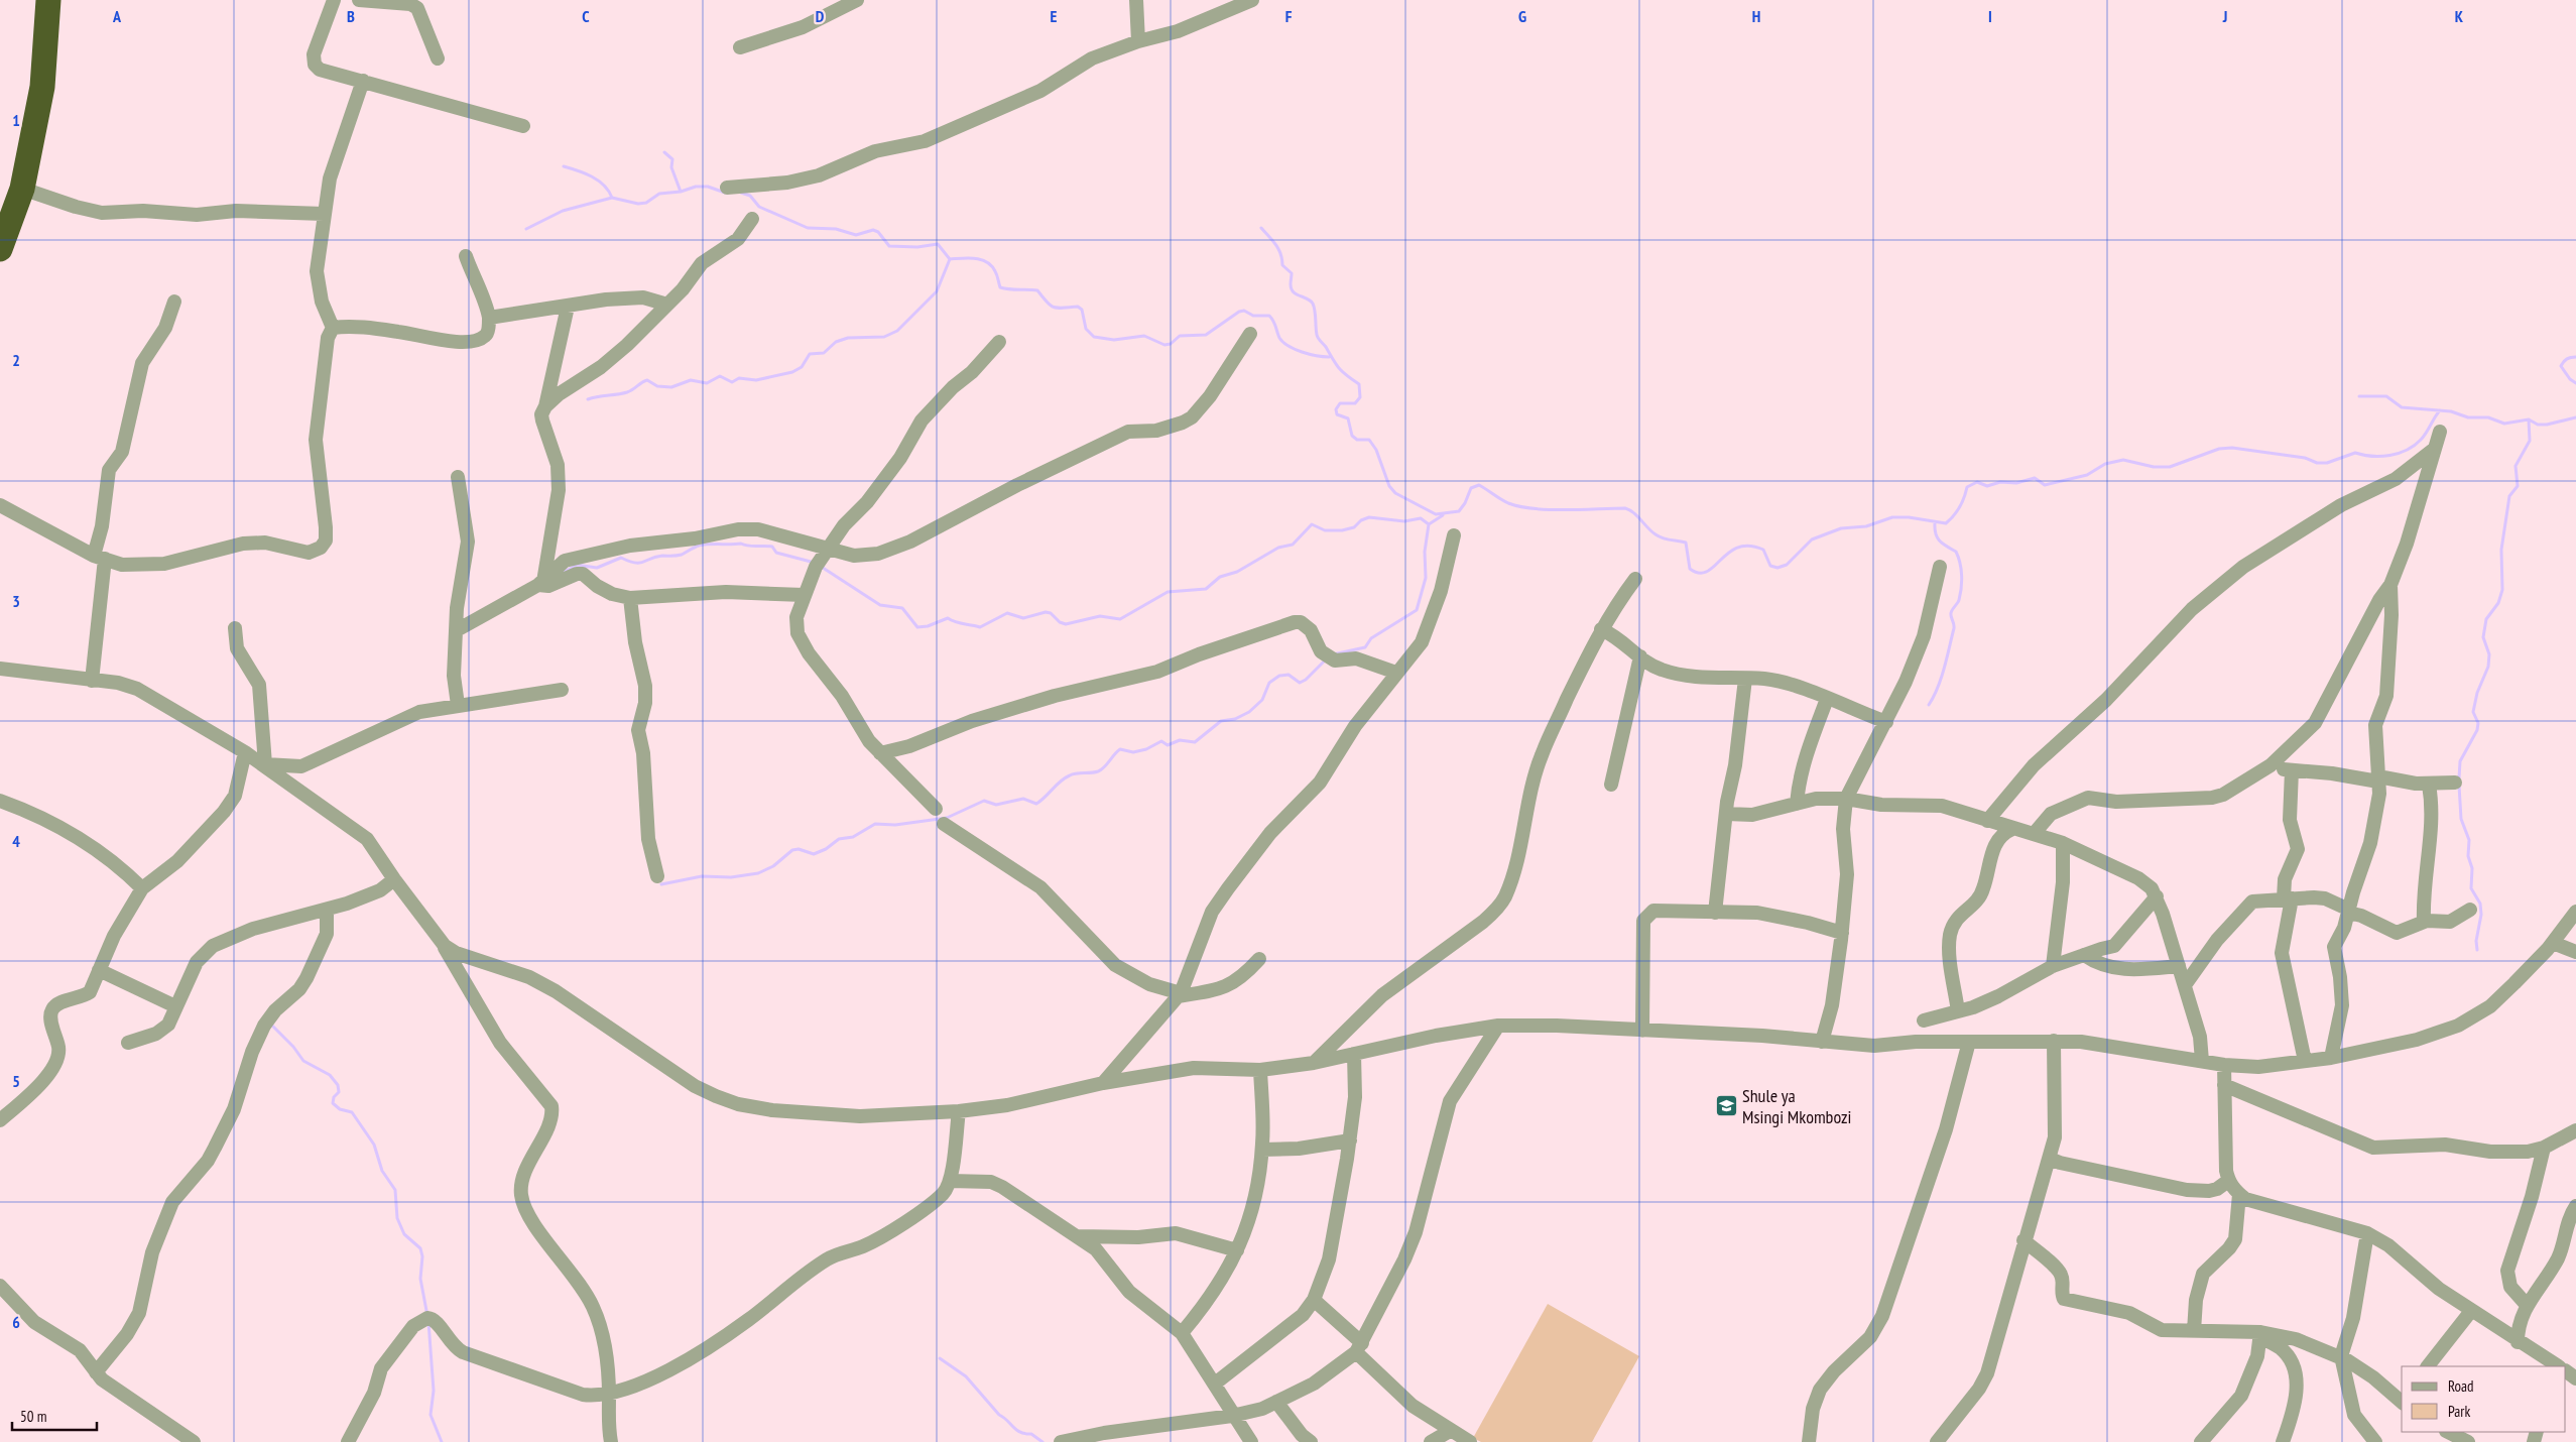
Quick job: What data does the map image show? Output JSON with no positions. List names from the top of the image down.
{
  "places": {
    "school or university": ["Shule ya Msingi Mkombozi"]
  },
  "legend": ["Road", "Park"],
  "scale_bar": "50 m",
  "grid": {
    "columns": [
      "A",
      "B",
      "C",
      "D",
      "E",
      "F",
      "G",
      "H",
      "I",
      "J",
      "K"
    ],
    "rows": [
      "1",
      "2",
      "3",
      "4",
      "5",
      "6"
    ]
  }
}
